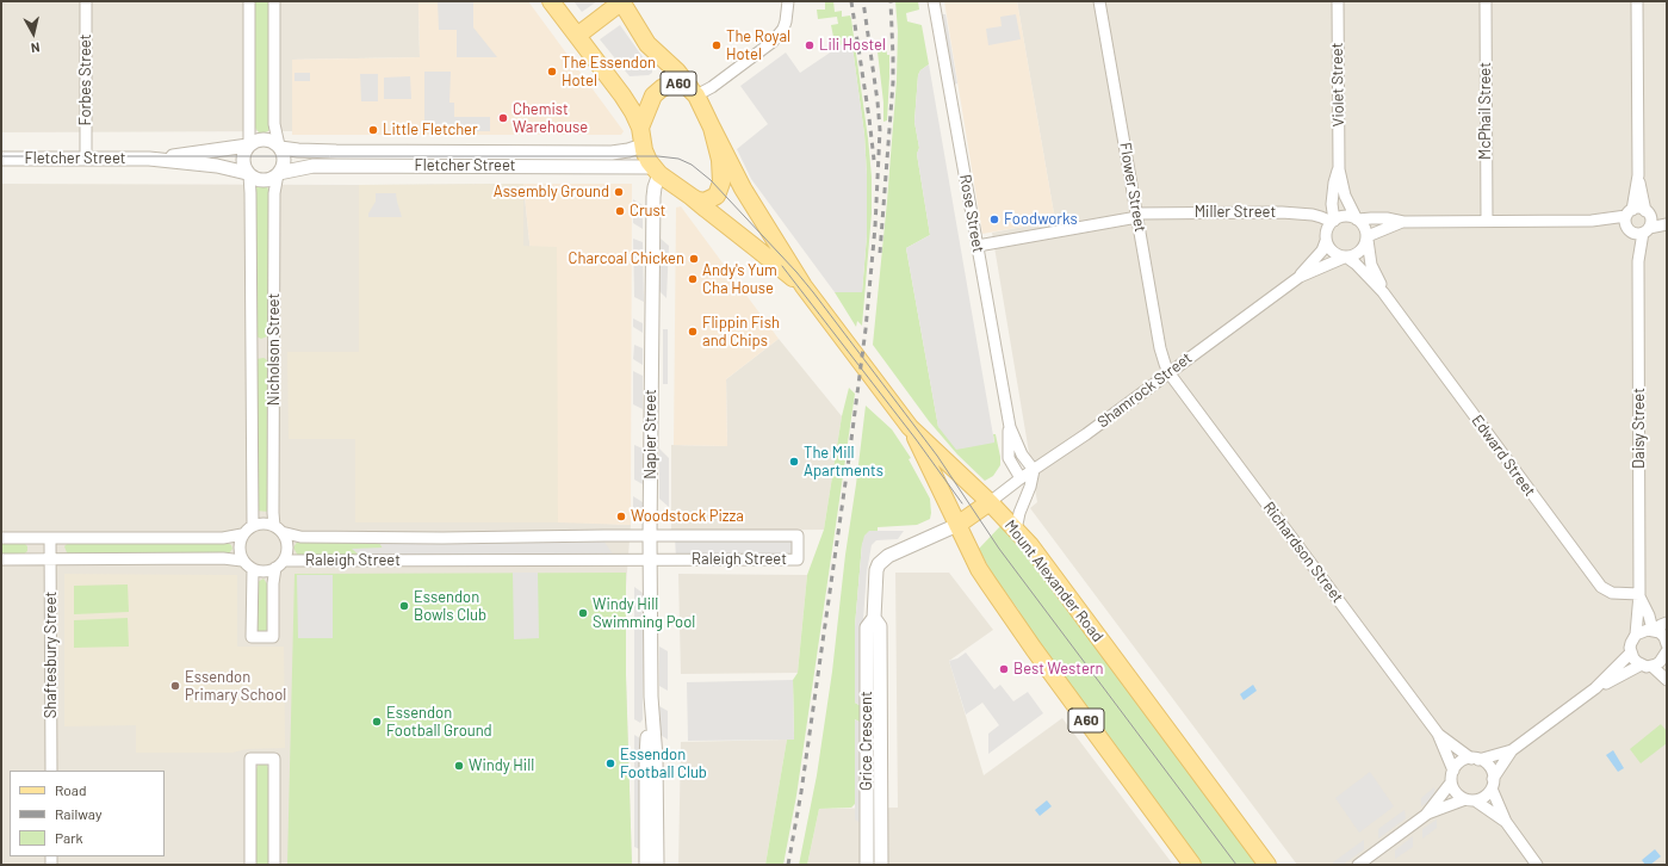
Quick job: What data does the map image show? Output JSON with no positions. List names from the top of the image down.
{
  "streets": {
    "main road": ["A60", "Mount Alexander Road"],
    "street": [
      "Forbes Street",
      "Violet Street",
      "McPhail Street",
      "Fletcher Street",
      "Flower Street",
      "Miller Street",
      "Rose Street",
      "Nicholson Street",
      "Shamrock Street",
      "Daisy Street",
      "Napier Street",
      "Edward Street",
      "Richardson Street",
      "Raleigh Street",
      "Shaftesbury Street",
      "Grice Crescent"
    ]
  },
  "crossings": [
    ["Forbes Street", "Fletcher Street"],
    ["A60", "Fletcher Street"],
    ["A60", "Napier Street"],
    ["A60", "Mount Alexander Road"],
    ["Violet Street", "Miller Street"],
    ["Violet Street", "Shamrock Street"],
    ["Violet Street", "Edward Street"],
    ["Fletcher Street", "Nicholson Street"],
    ["Fletcher Street", "Napier Street"],
    ["Flower Street", "Miller Street"],
    ["Flower Street", "Shamrock Street"],
    ["Flower Street", "Richardson Street"],
    ["Miller Street", "Rose Street"],
    ["Miller Street", "Shamrock Street"],
    ["Miller Street", "Edward Street"],
    ["Rose Street", "Shamrock Street"],
    ["Nicholson Street", "Raleigh Street"],
    ["Shamrock Street", "Edward Street"],
    ["Shamrock Street", "Richardson Street"],
    ["Shamrock Street", "Mount Alexander Road"],
    ["Daisy Street", "Edward Street"],
    ["Napier Street", "Raleigh Street"],
    ["Mount Alexander Road", "Grice Crescent"]
  ],
  "places": [
    "The Royal Hotel",
    "Lili Hostel",
    "The Essendon Hotel",
    "Chemist Warehouse",
    "Little Fletcher",
    "Assembly Ground",
    "Crust",
    "Foodworks",
    "Charcoal Chicken",
    "Andy's Yum Cha House",
    "Flippin Fish and Chips",
    "The Mill Apartments",
    "Woodstock Pizza",
    "Essendon Bowls Club",
    "Windy Hill Swimming Pool",
    "Best Western",
    "Essendon Primary School",
    "Essendon Football Ground",
    "Essendon Football Club",
    "Windy Hill"
  ],
  "legend": ["Road", "Railway", "Park"],
  "north": "bottom"
}
